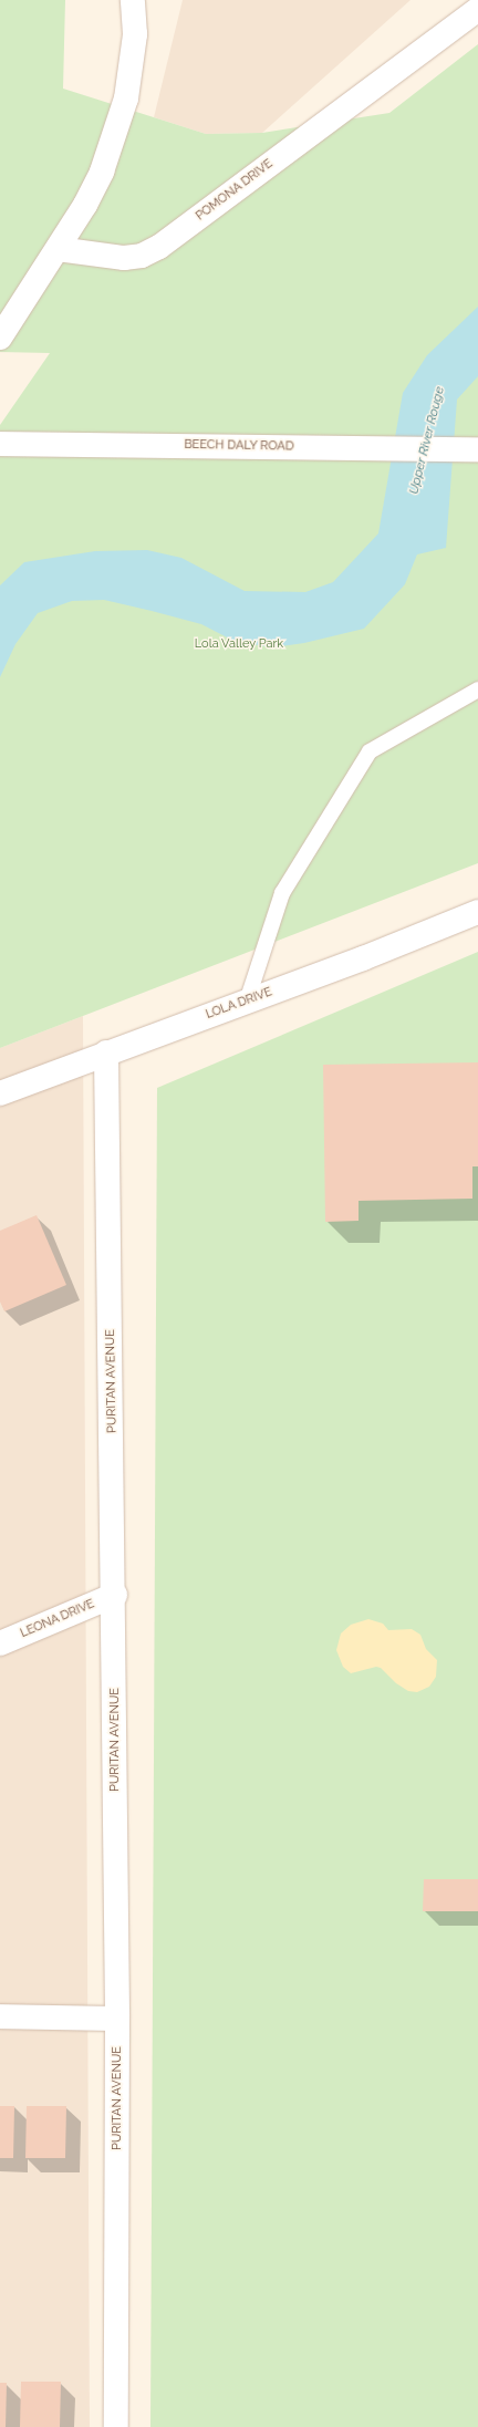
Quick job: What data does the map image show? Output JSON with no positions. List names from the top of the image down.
{
  "streets": {
    "street": [
      "POMONA DRIVE",
      "BEECH DALY ROAD",
      "LOLA DRIVE",
      "PURITAN AVENUE",
      "LEONA DRIVE"
    ]
  },
  "crossings": [
    ["LOLA DRIVE", "PURITAN AVENUE"],
    ["PURITAN AVENUE", "LEONA DRIVE"]
  ],
  "water": ["Upper River Rouge"],
  "parks": ["Lola Valley Park"]
}
